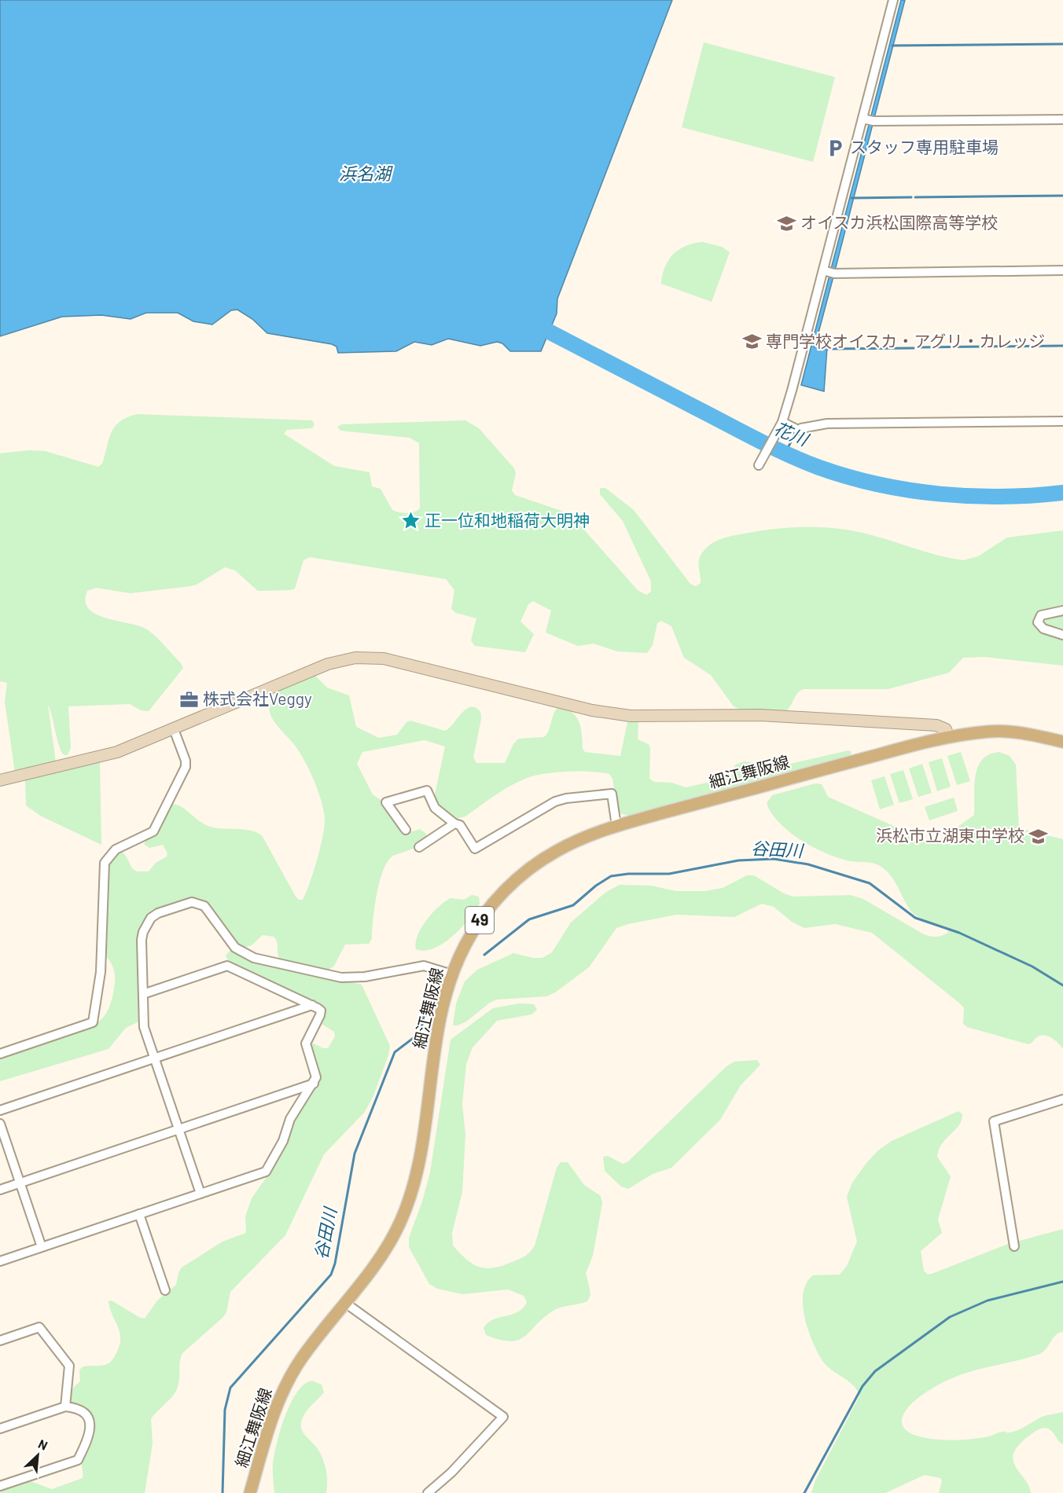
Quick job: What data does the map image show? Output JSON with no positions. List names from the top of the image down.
{
  "streets": {
    "main road": ["細江舞阪線", "49"]
  },
  "water": ["浜名湖", "花川", "谷田川"],
  "places": {
    "parking": ["スタッフ専用駐車場"],
    "school or university": ["オイスカ浜松国際高等学校", "専門学校オイスカ・アグリ・カレッジ", "浜松市立湖東中学校"],
    "place": ["正一位和地稲荷大明神"],
    "office": ["株式会社Veggy"]
  },
  "north": "top right"
}
